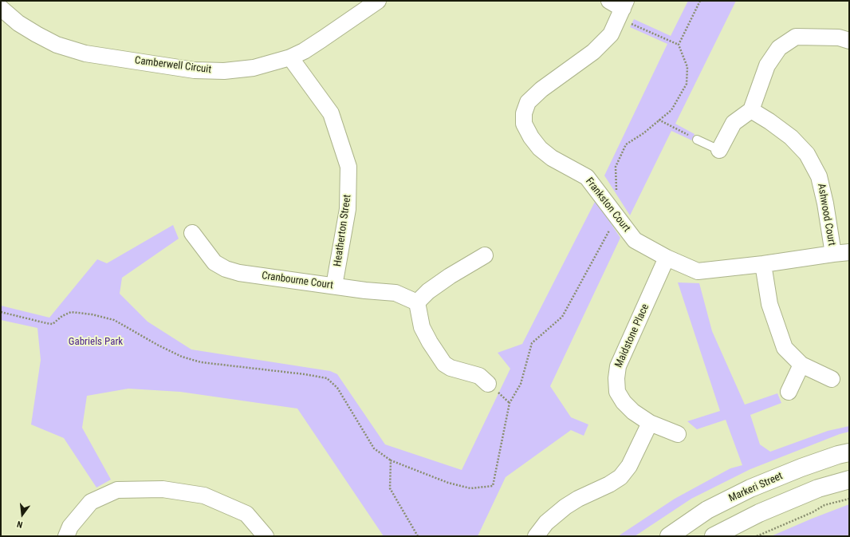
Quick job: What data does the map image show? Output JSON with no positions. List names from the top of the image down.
{
  "streets": {
    "main road": ["Markeri Street"],
    "street": [
      "Camberwell Circuit",
      "Frankston Court",
      "Ashwood Court",
      "Heatherton Street",
      "Cranbourne Court",
      "Maidstone Place"
    ]
  },
  "crossings": [
    ["Camberwell Circuit", "Heatherton Street"],
    ["Frankston Court", "Ashwood Court"],
    ["Frankston Court", "Maidstone Place"],
    ["Heatherton Street", "Cranbourne Court"]
  ],
  "parks": ["Gabriels Park"],
  "north": "bottom"
}
